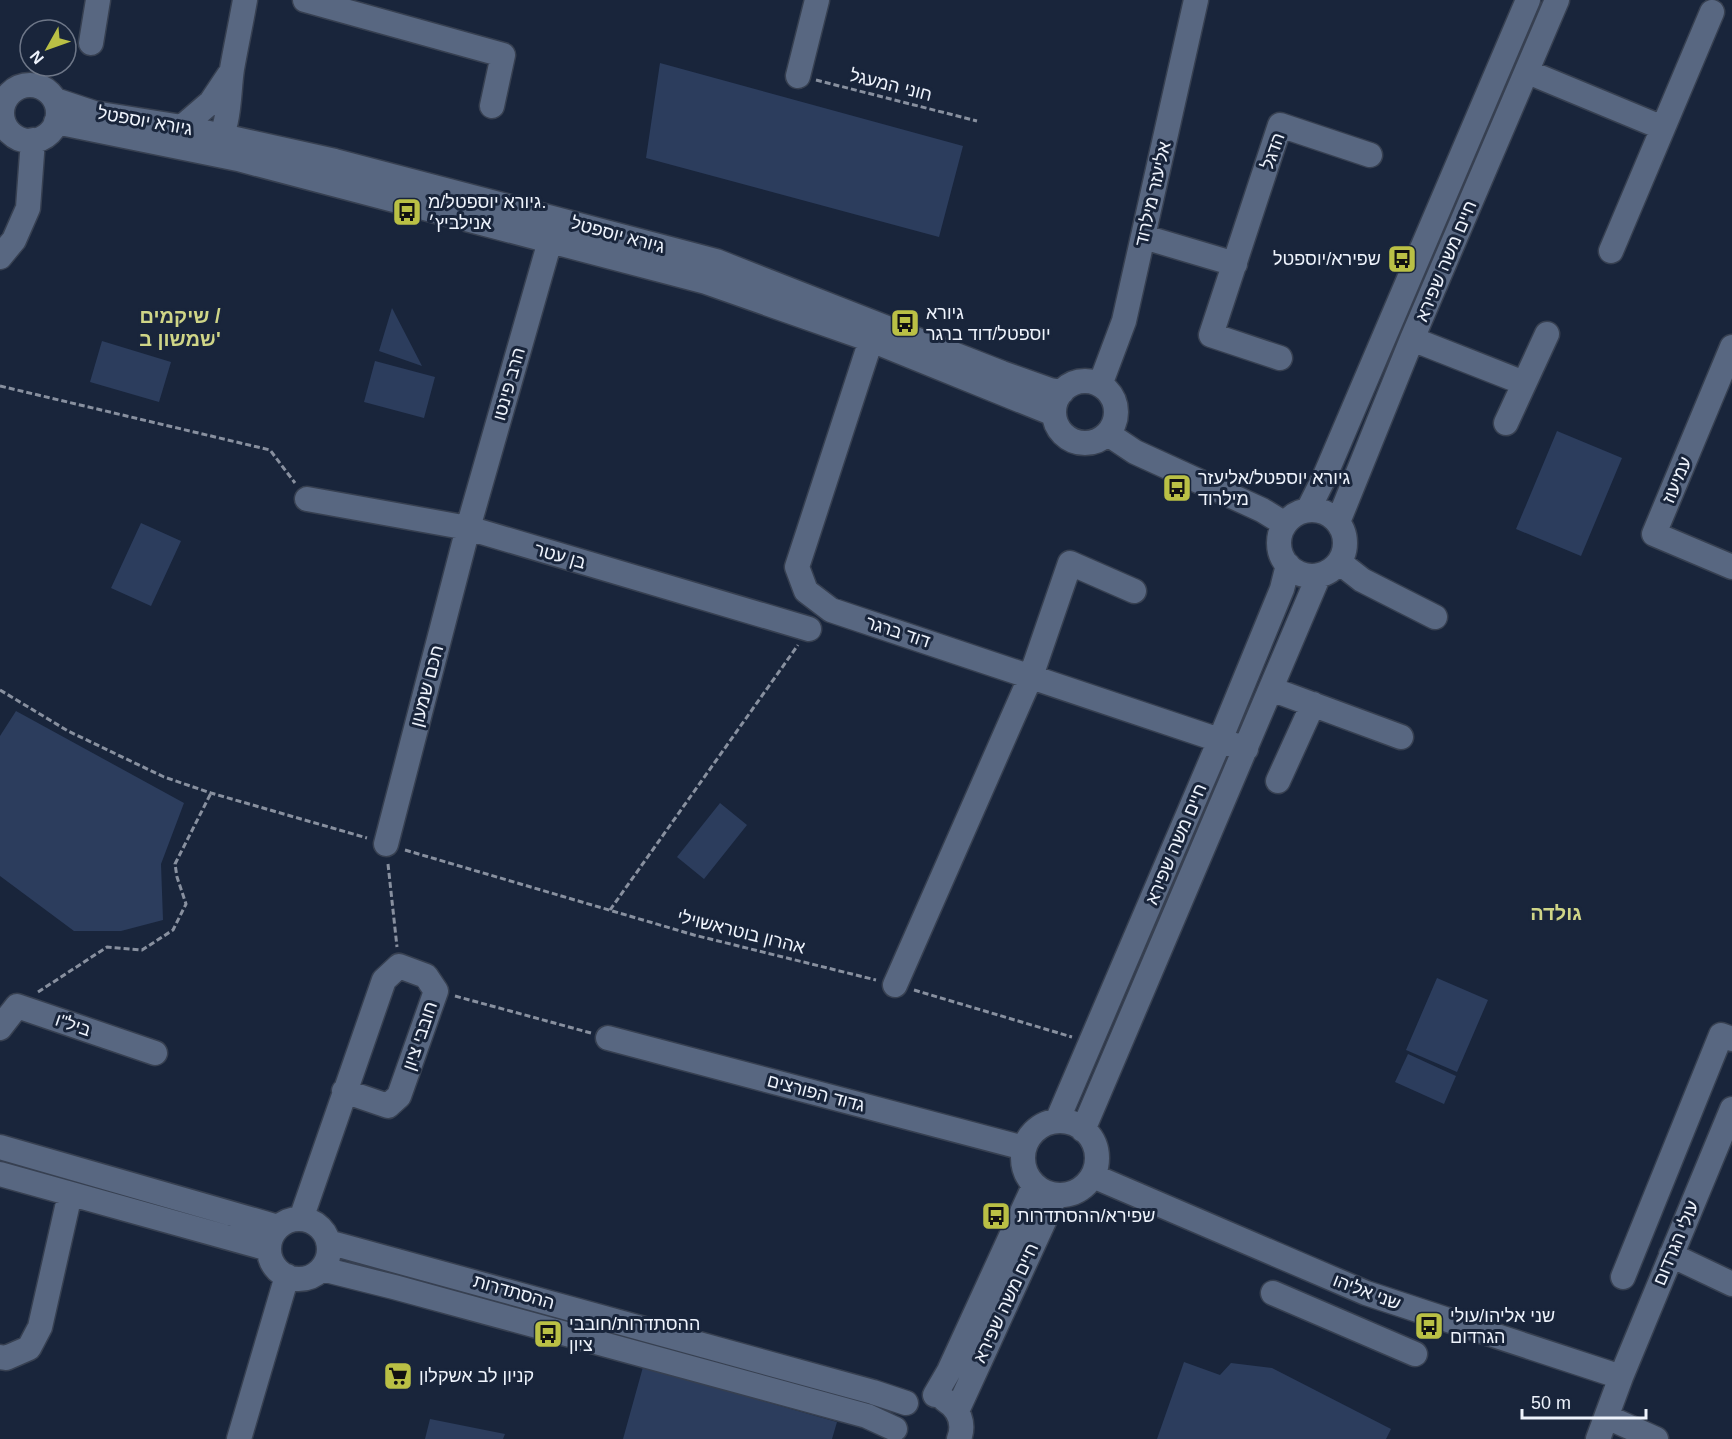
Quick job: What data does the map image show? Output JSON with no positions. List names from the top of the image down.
{
  "streets": {
    "street": [
      "גיורא יוספטל",
      "הדגל",
      "אליעזר מילרוד",
      "חיים משה שפירא",
      "הרב פינטו",
      "עמיעוז",
      "בן עטר",
      "דוד ברגר",
      "חכם שמעון",
      "ביל\"ו",
      "חובבי ציון",
      "גדוד הפורצים",
      "עולי הגרדום",
      "ההסתדרות",
      "שני אליהו"
    ],
    "path": ["חוני המעגל", "אהרון בוטראשוילי"]
  },
  "crossings": [
    ["גיורא יוספטל", "אליעזר מילרוד"],
    ["גיורא יוספטל", "הרב פינטו"],
    ["גיורא יוספטל", "דוד ברגר"],
    ["חיים משה שפירא", "דוד ברגר"],
    ["חיים משה שפירא", "אהרון בוטראשוילי"],
    ["חיים משה שפירא", "גדוד הפורצים"],
    ["חיים משה שפירא", "שני אליהו"],
    ["הרב פינטו", "בן עטר"],
    ["הרב פינטו", "חכם שמעון"],
    ["בן עטר", "חכם שמעון"],
    ["חכם שמעון", "אהרון בוטראשוילי"],
    ["גדוד הפורצים", "שני אליהו"],
    ["עולי הגרדום", "שני אליהו"]
  ],
  "districts": ["שיקמים / שמשון ב'", "גולדה"],
  "places": {
    "bus stop": [
      "גיורא יוספטל/מ. אנילביץ׳",
      "שפירא/יוספטל",
      "גיורא יוספטל/דוד ברגר",
      "גיורא יוספטל/אליעזר מילרוד",
      "שפירא/ההסתדרות",
      "שני אליהו/עולי הגרדום",
      "ההסתדרות/חובבי ציון"
    ],
    "supermarket": ["קניון לב אשקלון"]
  },
  "scale_bar": "50 m",
  "north": "bottom left"
}
